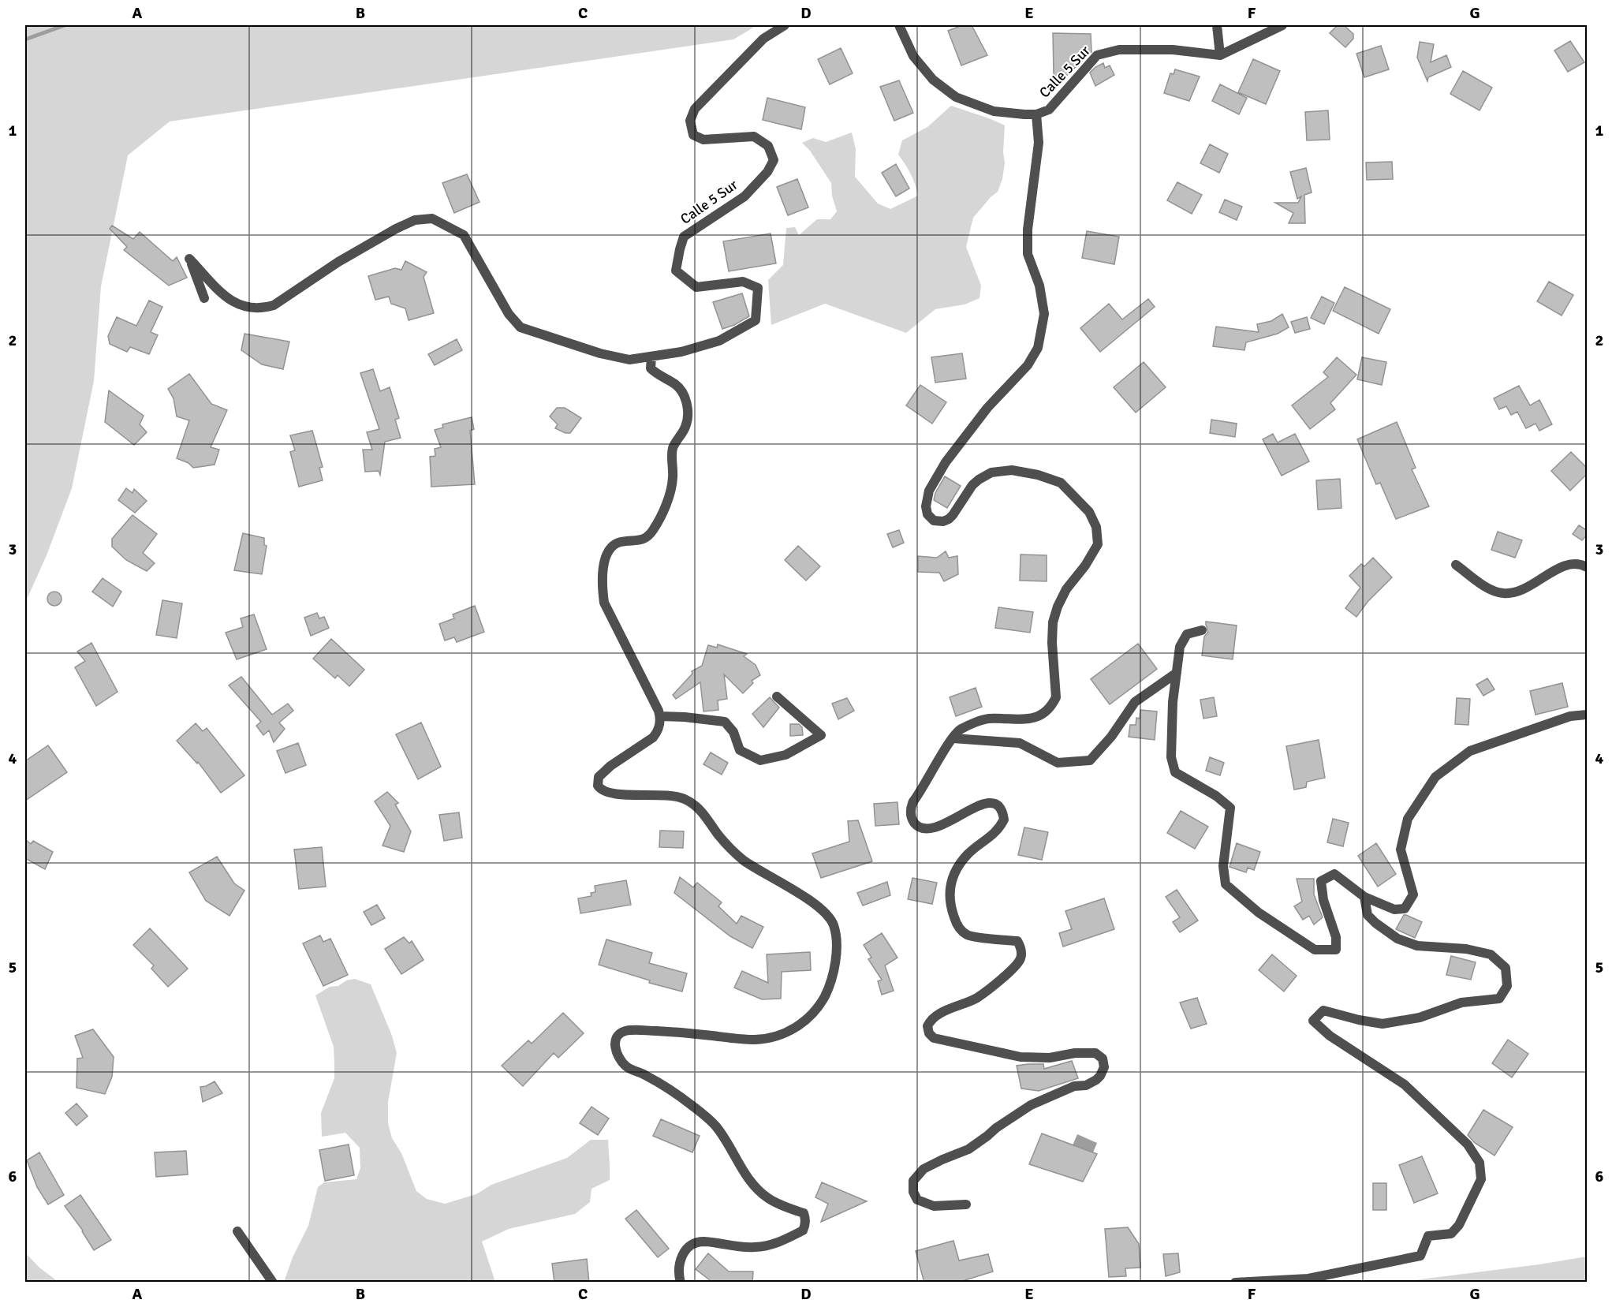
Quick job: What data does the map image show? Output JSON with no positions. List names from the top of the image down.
{
  "streets": {
    "street": ["Calle 5 Sur"]
  },
  "grid": {
    "columns": [
      "A",
      "B",
      "C",
      "D",
      "E",
      "F",
      "G"
    ],
    "rows": [
      "1",
      "2",
      "3",
      "4",
      "5",
      "6"
    ]
  }
}
